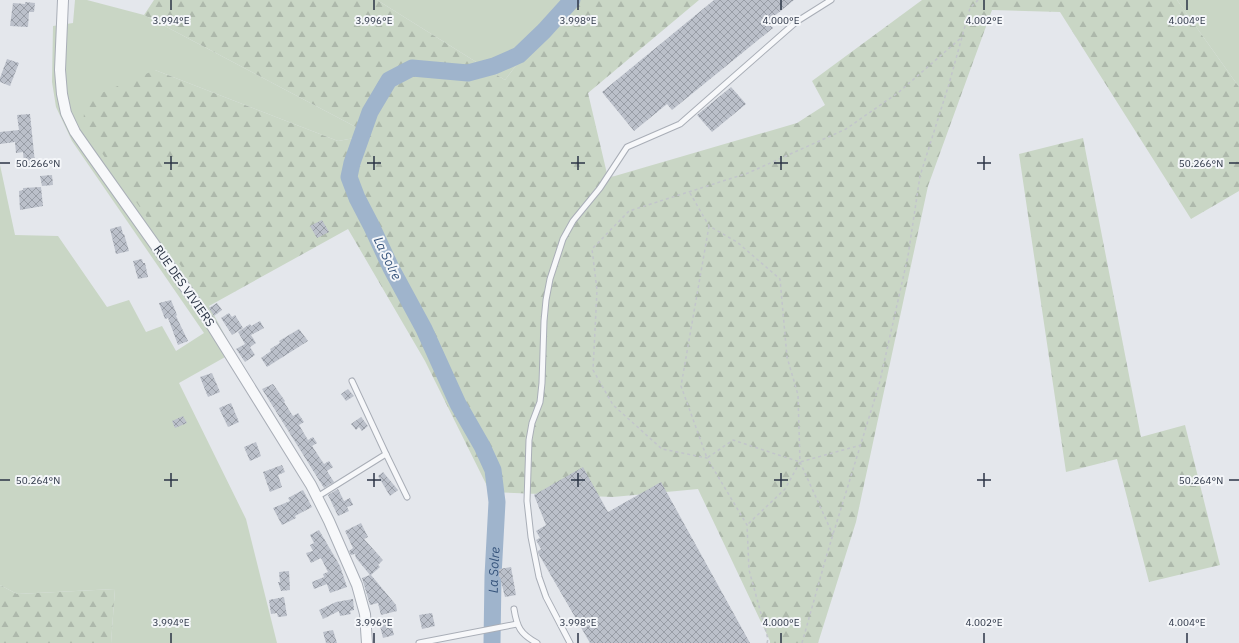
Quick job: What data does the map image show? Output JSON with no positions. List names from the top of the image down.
{
  "streets": {
    "street": ["RUE DES VIVIERS"]
  },
  "water": ["La Solre"],
  "coordinates": [
    "3.994°E",
    "3.996°E",
    "3.998°E",
    "4.000°E",
    "4.002°E",
    "4.004°E",
    "50.266°N",
    "50.264°N"
  ]
}
